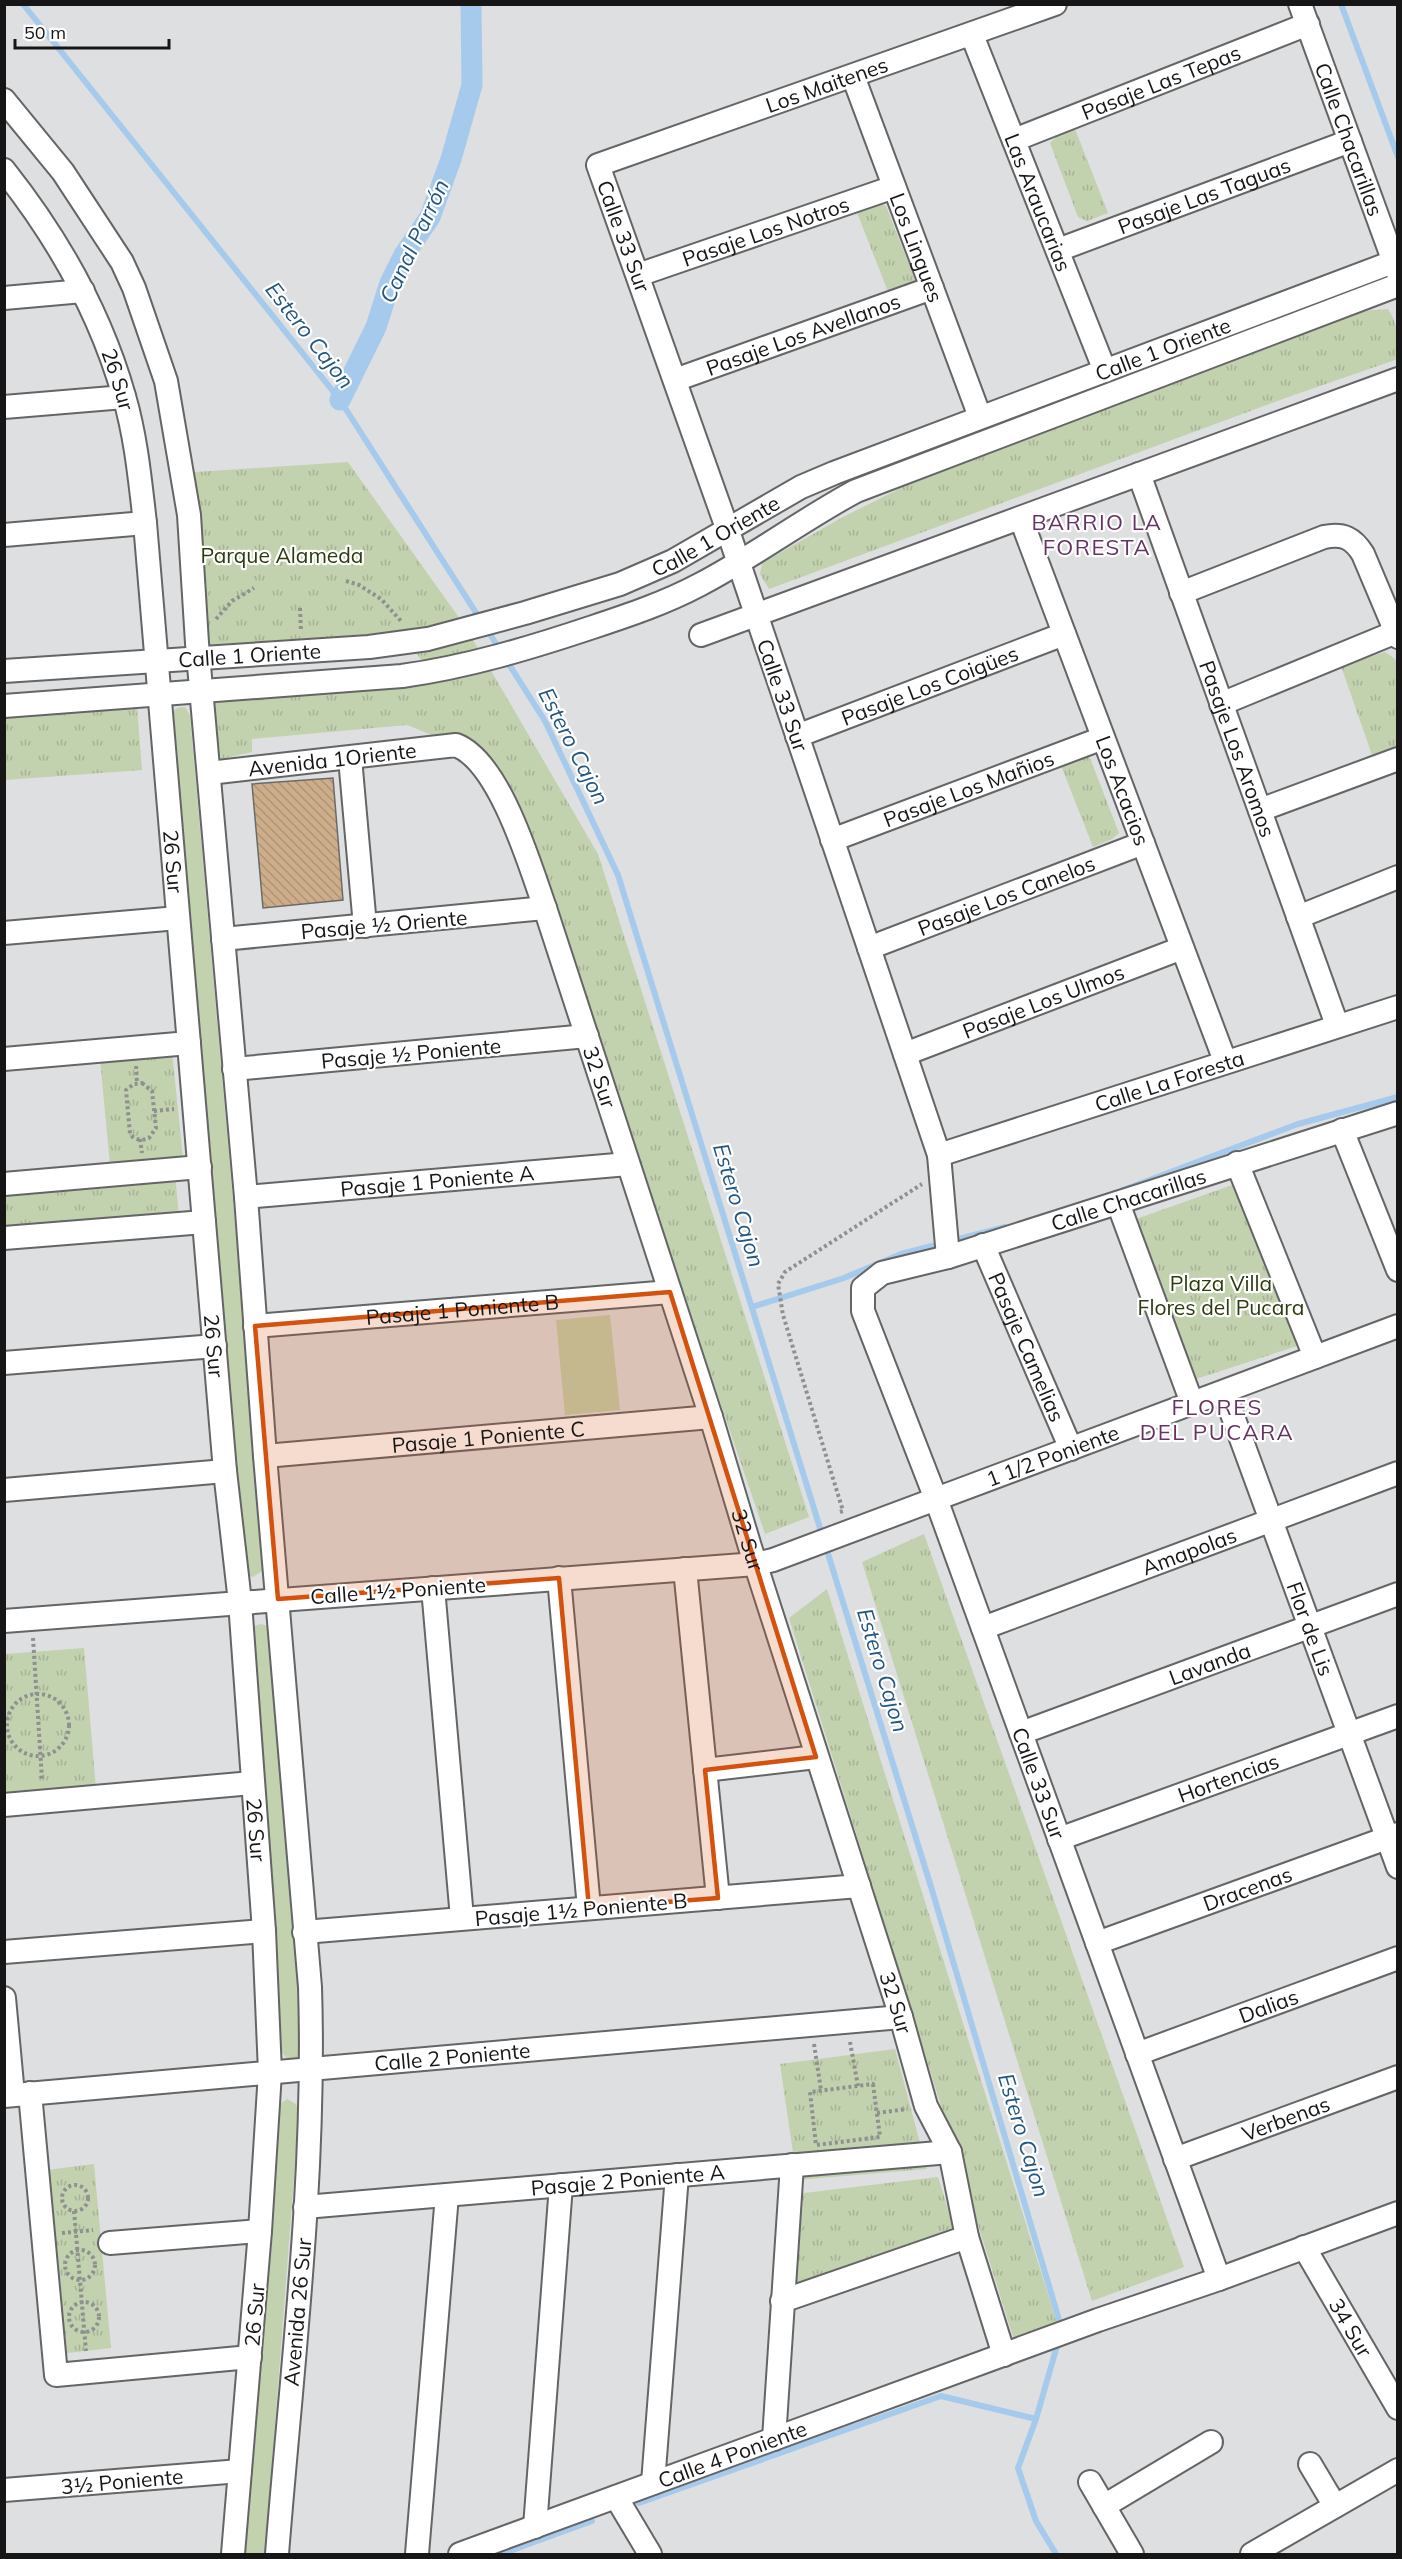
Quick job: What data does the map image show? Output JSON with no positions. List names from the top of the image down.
{
  "streets": {
    "street": [
      "Pasaje Las Tepas",
      "Los Maitenes",
      "Calle Chacarillas",
      "Pasaje Las Taguas",
      "Las Araucarias",
      "Pasaje Los Notros",
      "Calle 33 Sur",
      "Los Lingues",
      "Pasaje Los Avellanos",
      "Calle 1 Oriente",
      "26 Sur",
      "Pasaje Los Coigües",
      "Pasaje Los Aromos",
      "Avenida 1Oriente",
      "Pasaje Los Mañios",
      "Los Acacios",
      "Pasaje Los Canelos",
      "Pasaje ½ Oriente",
      "Pasaje Los Ulmos",
      "Pasaje ½ Poniente",
      "32 Sur",
      "Calle La Foresta",
      "Pasaje 1 Poniente A",
      "Pasaje 1 Poniente B",
      "Pasaje Camelias",
      "Pasaje 1 Poniente C",
      "1 1/2 Poniente",
      "Amapolas",
      "Calle 1½ Poniente",
      "Flor de Lis",
      "Lavanda",
      "Hortencias",
      "Dracenas",
      "Pasaje 1½ Poniente B",
      "Dalias",
      "Calle 2 Poniente",
      "Verbenas",
      "Pasaje 2 Poniente A",
      "Avenida 26 Sur",
      "34 Sur",
      "Calle 4 Poniente",
      "3½ Poniente"
    ]
  },
  "crossings": [
    ["Pasaje Las Tepas", "Calle Chacarillas"],
    ["Pasaje Las Tepas", "Las Araucarias"],
    ["Los Maitenes", "Las Araucarias"],
    ["Los Maitenes", "Calle 33 Sur"],
    ["Los Maitenes", "Los Lingues"],
    ["Calle Chacarillas", "Pasaje Las Taguas"],
    ["Calle Chacarillas", "Calle 33 Sur"],
    ["Calle Chacarillas", "Calle 1 Oriente"],
    ["Calle Chacarillas", "Pasaje Camelias"],
    ["Pasaje Las Taguas", "Las Araucarias"],
    ["Las Araucarias", "Calle 1 Oriente"],
    ["Pasaje Los Notros", "Calle 33 Sur"],
    ["Pasaje Los Notros", "Los Lingues"],
    ["Calle 33 Sur", "Pasaje Los Avellanos"],
    ["Calle 33 Sur", "Calle 1 Oriente"],
    ["Calle 33 Sur", "Pasaje Los Coigües"],
    ["Calle 33 Sur", "Pasaje Los Mañios"],
    ["Calle 33 Sur", "Pasaje Los Canelos"],
    ["Calle 33 Sur", "Pasaje Los Ulmos"],
    ["Calle 33 Sur", "Calle La Foresta"],
    ["Calle 33 Sur", "1 1/2 Poniente"],
    ["Calle 33 Sur", "Amapolas"],
    ["Calle 33 Sur", "Lavanda"],
    ["Calle 33 Sur", "Hortencias"],
    ["Calle 33 Sur", "Dracenas"],
    ["Calle 33 Sur", "Dalias"],
    ["Calle 33 Sur", "Verbenas"],
    ["Calle 33 Sur", "Calle 4 Poniente"],
    ["Los Lingues", "Pasaje Los Avellanos"],
    ["Los Lingues", "Calle 1 Oriente"],
    ["Calle 1 Oriente", "26 Sur"],
    ["26 Sur", "Avenida 1Oriente"],
    ["26 Sur", "Pasaje ½ Oriente"],
    ["26 Sur", "Pasaje ½ Poniente"],
    ["26 Sur", "Pasaje 1 Poniente A"],
    ["26 Sur", "Pasaje 1 Poniente B"],
    ["26 Sur", "Pasaje 1 Poniente C"],
    ["26 Sur", "Calle 1½ Poniente"],
    ["26 Sur", "Pasaje 1½ Poniente B"],
    ["26 Sur", "Calle 2 Poniente"],
    ["26 Sur", "Avenida 26 Sur"],
    ["26 Sur", "3½ Poniente"],
    ["Pasaje Los Coigües", "Los Acacios"],
    ["Pasaje Los Aromos", "Calle La Foresta"],
    ["Avenida 1Oriente", "32 Sur"],
    ["Pasaje Los Mañios", "Los Acacios"],
    ["Los Acacios", "Pasaje Los Canelos"],
    ["Los Acacios", "Pasaje Los Ulmos"],
    ["Los Acacios", "Calle La Foresta"],
    ["Pasaje ½ Oriente", "32 Sur"],
    ["Pasaje ½ Poniente", "32 Sur"],
    ["32 Sur", "Pasaje 1 Poniente A"],
    ["32 Sur", "Pasaje 1 Poniente B"],
    ["32 Sur", "Pasaje 1 Poniente C"],
    ["32 Sur", "Calle 1½ Poniente"],
    ["32 Sur", "Pasaje 1½ Poniente B"],
    ["32 Sur", "Calle 2 Poniente"],
    ["32 Sur", "Pasaje 2 Poniente A"],
    ["32 Sur", "Calle 4 Poniente"],
    ["Pasaje Camelias", "1 1/2 Poniente"],
    ["1 1/2 Poniente", "Calle 1½ Poniente"],
    ["1 1/2 Poniente", "Flor de Lis"],
    ["Amapolas", "Flor de Lis"],
    ["Flor de Lis", "Lavanda"],
    ["Flor de Lis", "Hortencias"],
    ["Flor de Lis", "Dracenas"],
    ["Calle 2 Poniente", "Avenida 26 Sur"],
    ["Pasaje 2 Poniente A", "Avenida 26 Sur"]
  ],
  "districts": ["BARRIO LA FORESTA", "FLORES DEL PUCARA"],
  "water": ["Canal Parrón", "Estero Cajon"],
  "parks": ["Parque Alameda", "Plaza Villa Flores del Pucara"],
  "scale_bar": "50 m"
}
